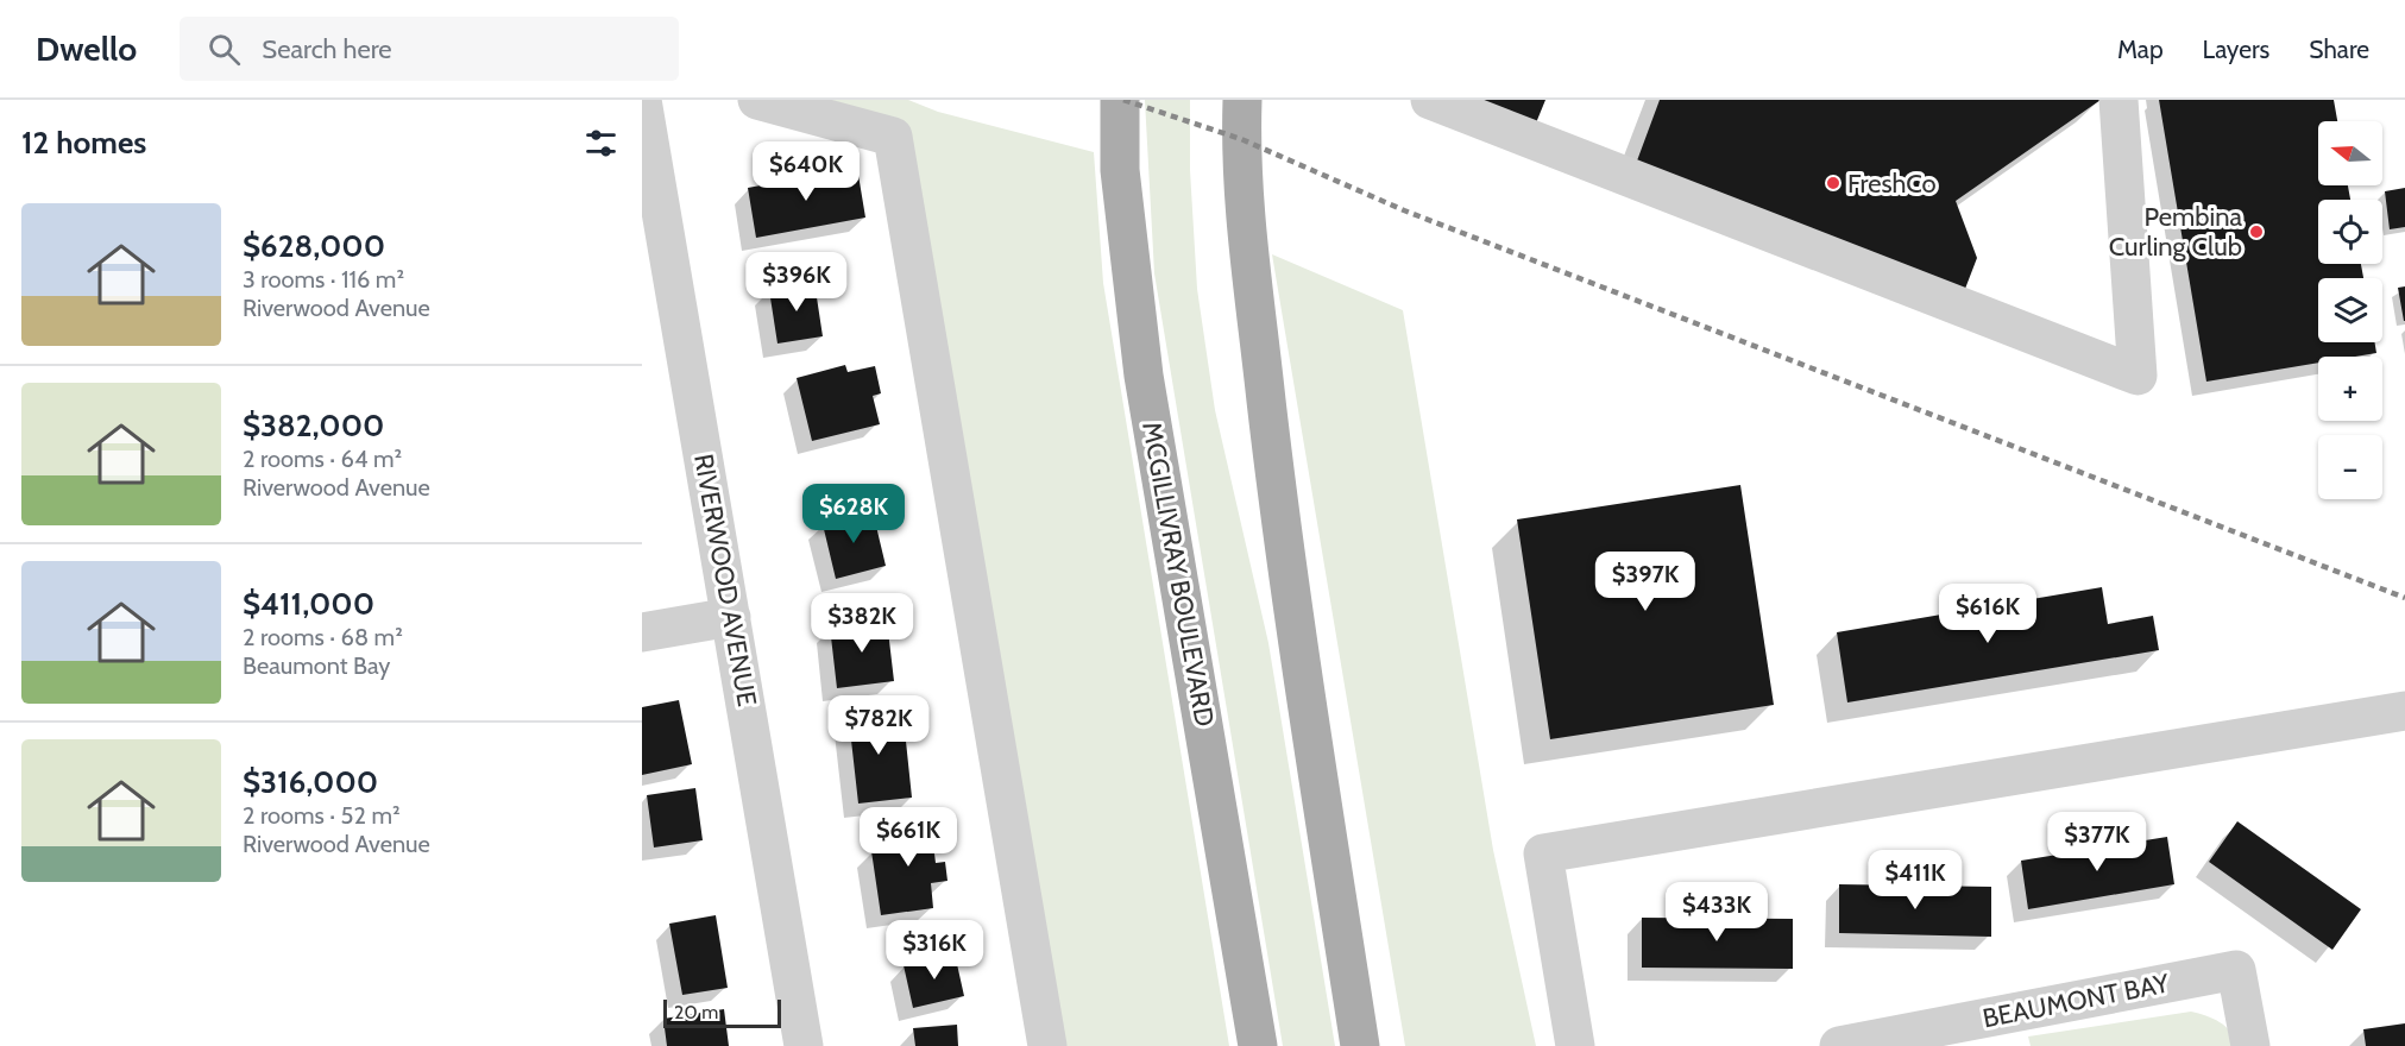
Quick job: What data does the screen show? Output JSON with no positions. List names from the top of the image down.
{
  "streets": {
    "main road": ["MCGILLIVRAY BOULEVARD"],
    "street": ["RIVERWOOD AVENUE", "BEAUMONT BAY"]
  },
  "places": ["FreshCo", "Pembina Curling Club"],
  "scale_bar": "20 m",
  "north": "left",
  "page": {
    "header": "Dwello",
    "search": "Search here",
    "nav": ["Map", "Layers", "Share"],
    "heading": "12 homes",
    "map_buttons": ["+", "−"],
    "price": [
      "$640K",
      "$396K",
      "$628K",
      "$397K",
      "$616K",
      "$382K",
      "$782K",
      "$661K",
      "$377K",
      "$411K",
      "$433K",
      "$316K"
    ],
    "list": [
      {
        "name": "$628,000",
        "note": "3 rooms · 116 m² · Riverwood Avenue"
      },
      {
        "name": "$382,000",
        "note": "2 rooms · 64 m² · Riverwood Avenue"
      },
      {
        "name": "$411,000",
        "note": "2 rooms · 68 m² · Beaumont Bay"
      },
      {
        "name": "$316,000",
        "note": "2 rooms · 52 m² · Riverwood Avenue"
      }
    ],
    "scale": "20 m"
  }
}
